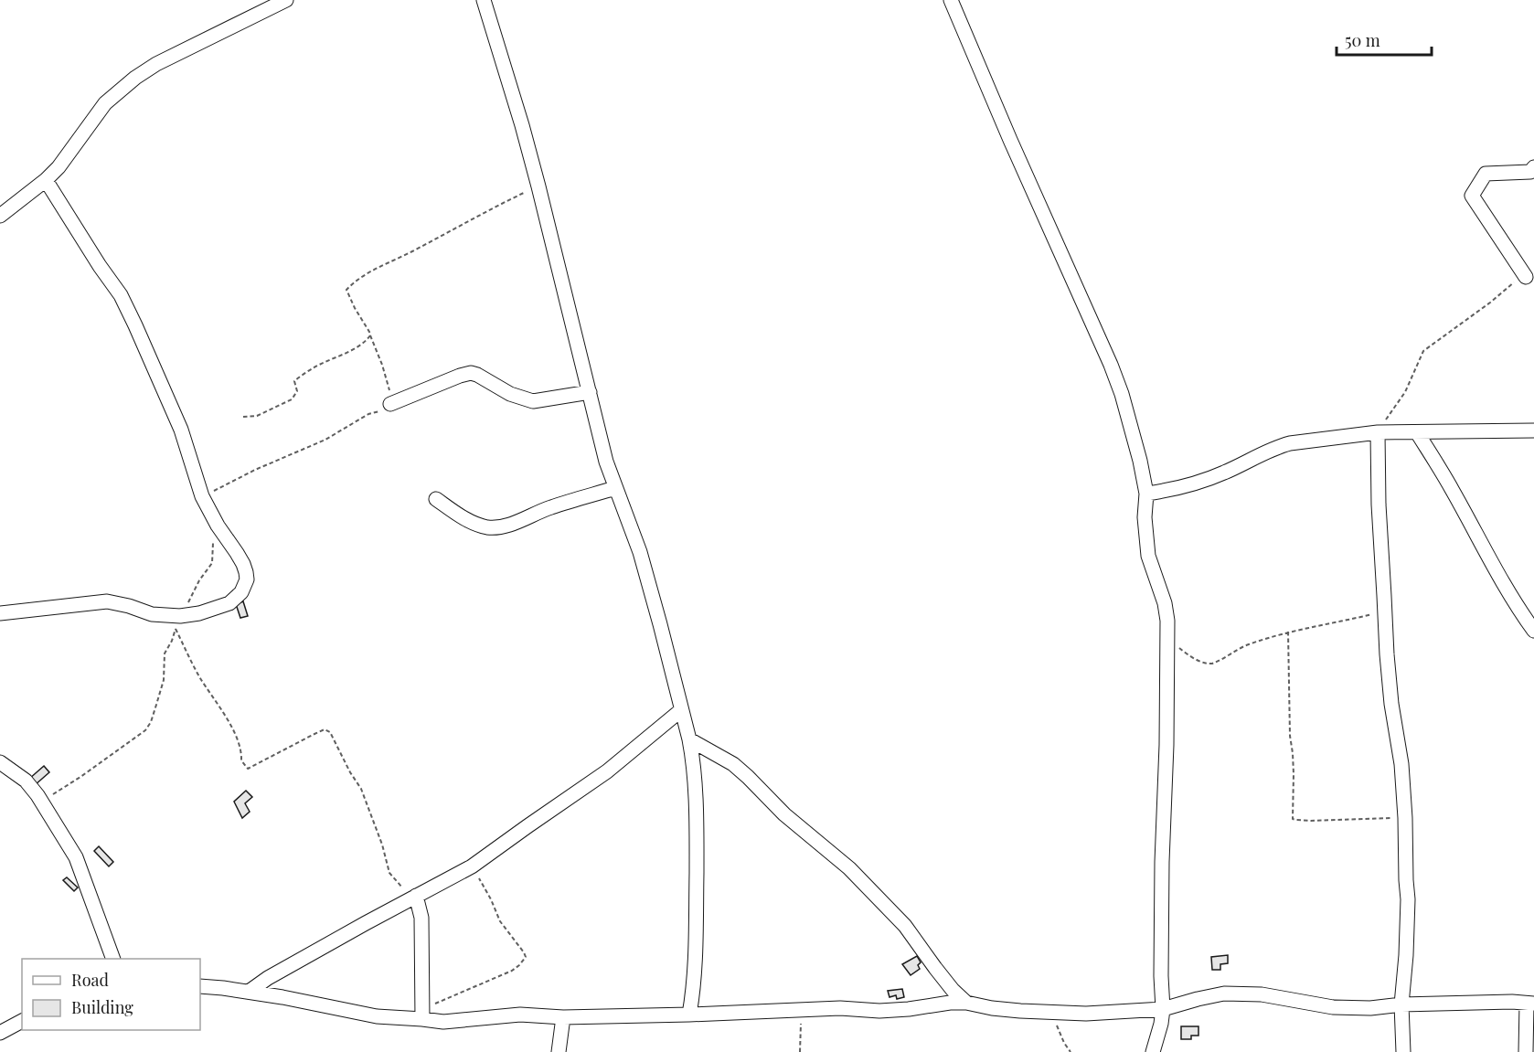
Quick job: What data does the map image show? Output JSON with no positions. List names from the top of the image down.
{
  "legend": ["Road", "Building"],
  "scale_bar": "50 m"
}
